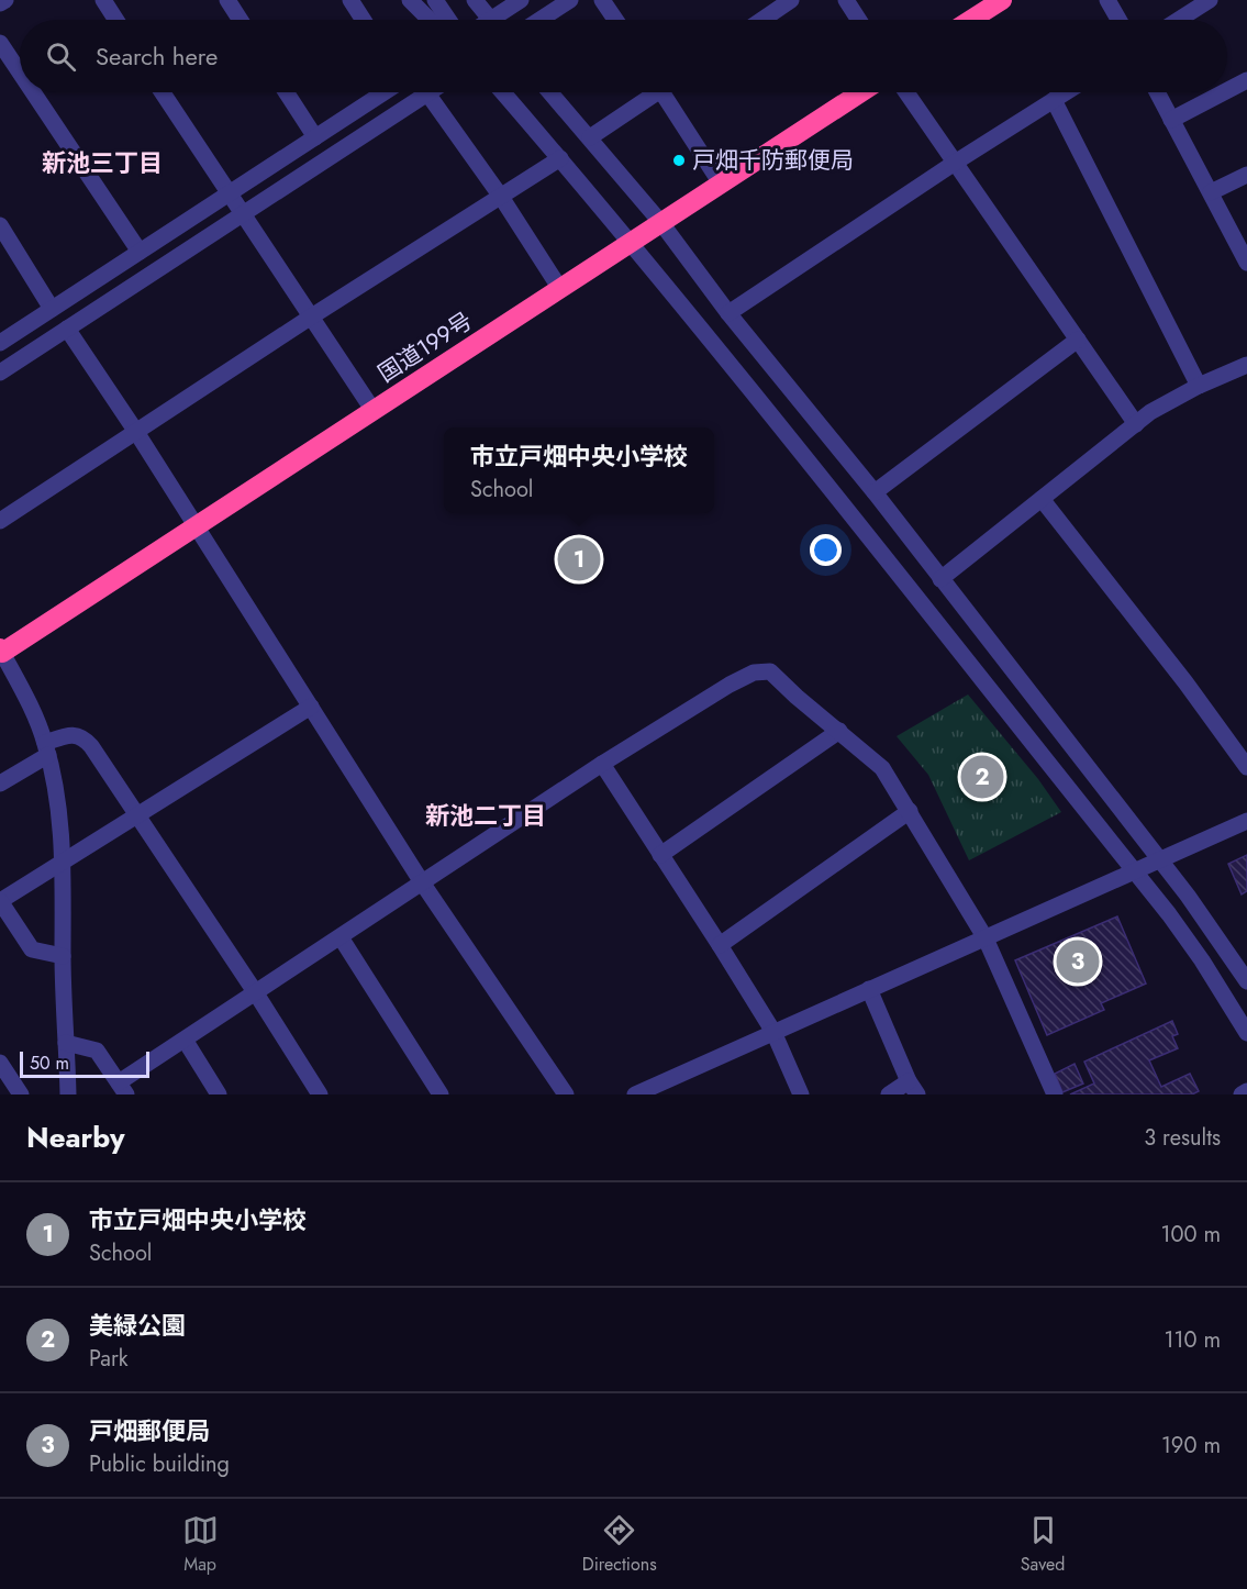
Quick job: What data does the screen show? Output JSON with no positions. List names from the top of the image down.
{
  "streets": {
    "highway": ["国道199号"]
  },
  "districts": ["新池三丁目", "新池二丁目"],
  "places": ["戸畑千防郵便局"],
  "scale_bar": "50 m",
  "page": {
    "search": "Search here",
    "popup": ["市立戸畑中央小学校", "School"],
    "pins": ["1", "2", "3"],
    "scale": "50 m",
    "heading": ["Nearby", "3 results"],
    "list": [
      {
        "mark": "1",
        "name": "市立戸畑中央小学校",
        "note": "School",
        "value": "100 m"
      },
      {
        "mark": "2",
        "name": "美緑公園",
        "note": "Park",
        "value": "110 m"
      },
      {
        "mark": "3",
        "name": "戸畑郵便局",
        "note": "Public building",
        "value": "190 m"
      }
    ],
    "nav": ["Map", "Directions", "Saved"]
  }
}
